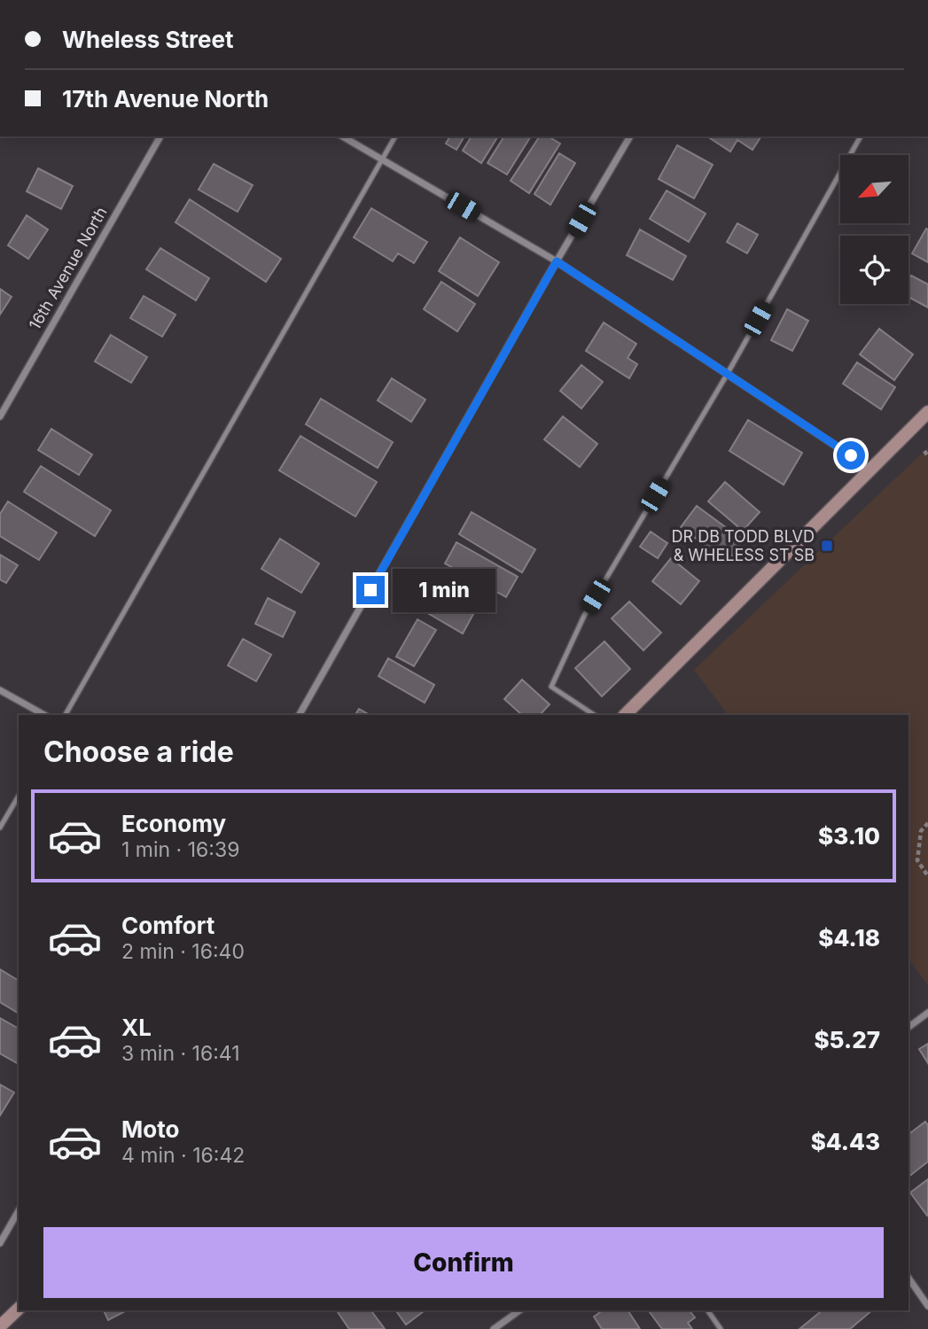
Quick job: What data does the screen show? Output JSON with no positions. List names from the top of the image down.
{
  "streets": {
    "street": ["16th Avenue North"]
  },
  "places": {
    "transit": ["DR DB TODD BLVD & WHELESS ST SB"]
  },
  "north": "bottom left",
  "page": {
    "banner": ["Wheless Street", "17th Avenue North"],
    "bubble": "1 min",
    "heading": "Choose a ride",
    "list": [
      {
        "name": "Economy",
        "note": "1 min · 16:39",
        "value": "$3.10"
      },
      {
        "name": "Comfort",
        "note": "2 min · 16:40",
        "value": "$4.18"
      },
      {
        "name": "XL",
        "note": "3 min · 16:41",
        "value": "$5.27"
      },
      {
        "name": "Moto",
        "note": "4 min · 16:42",
        "value": "$4.43"
      }
    ],
    "buttons": "Confirm"
  }
}
